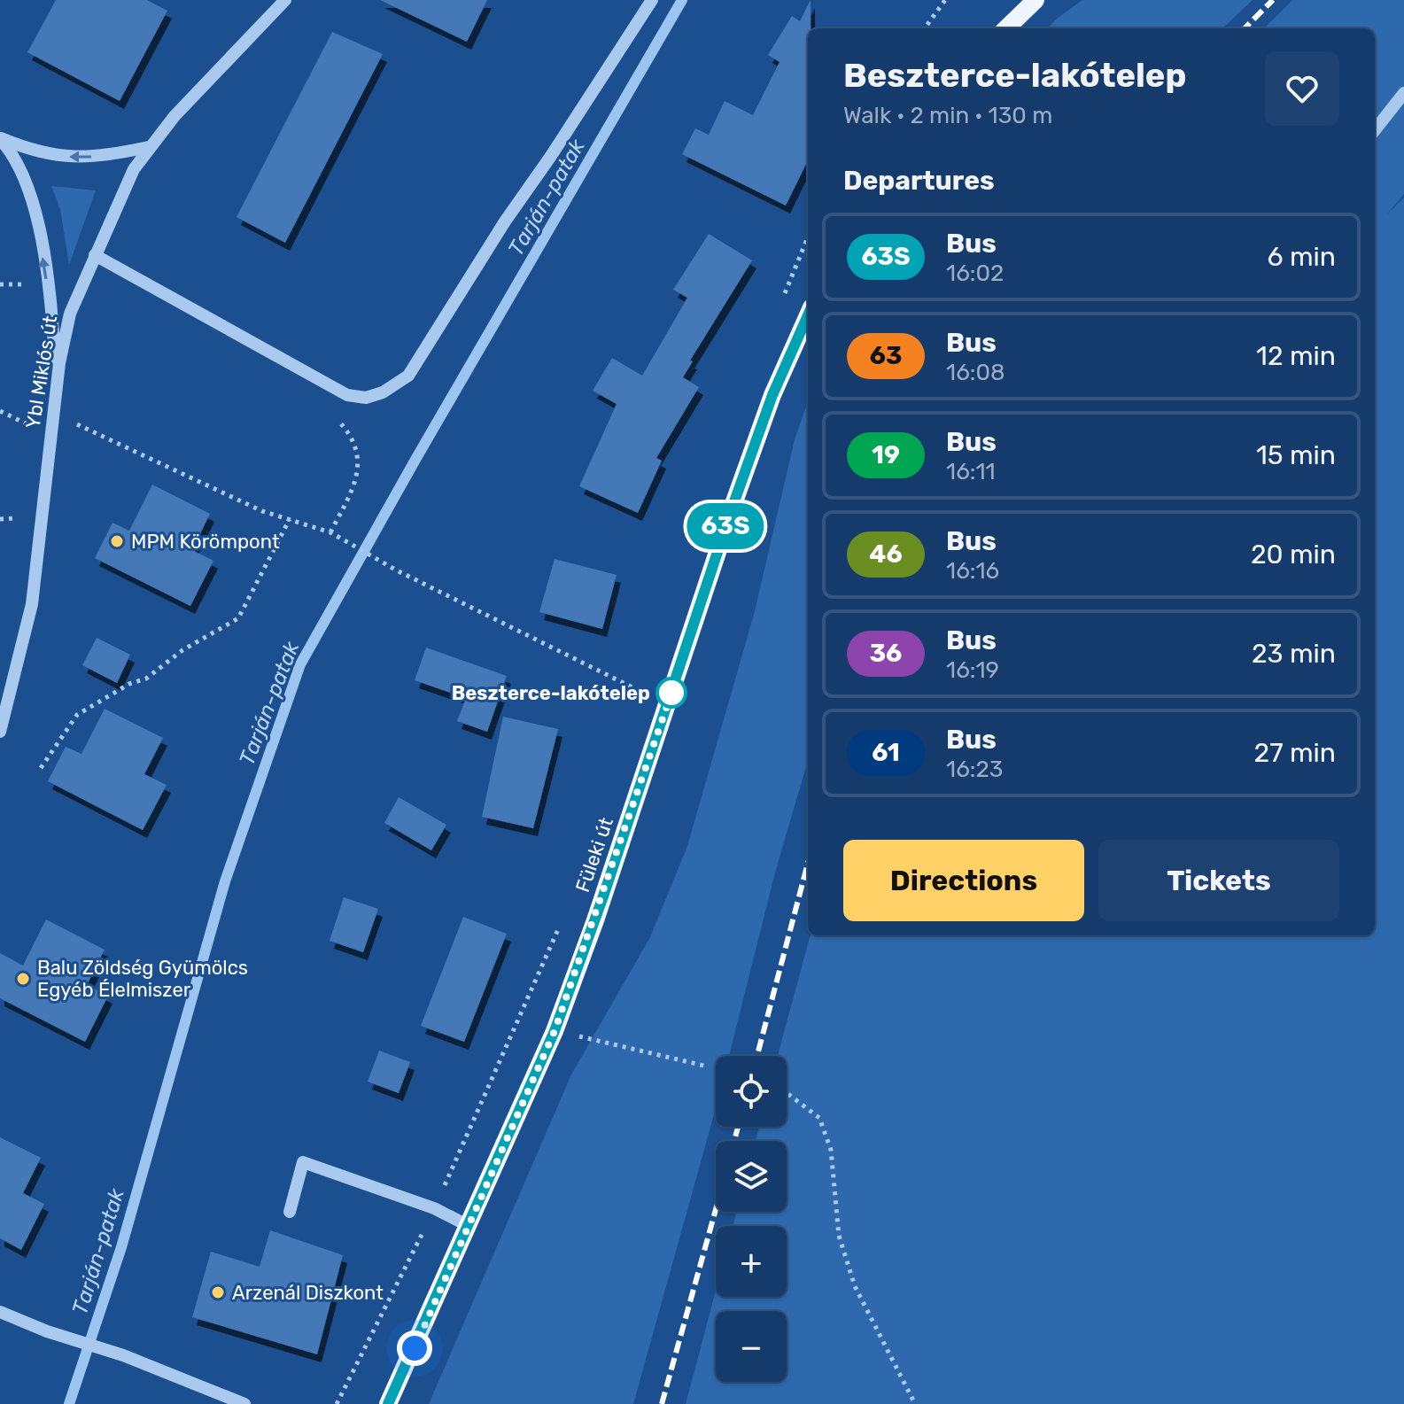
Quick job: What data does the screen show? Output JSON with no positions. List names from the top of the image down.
{
  "streets": {
    "main road": ["Füleki út"],
    "street": ["Ybl Miklós út"]
  },
  "water": ["Tarján-patak"],
  "places": [
    "MPM Körömpont",
    "Beszterce-lakótelep",
    "Balu Zöldség Gyümölcs Egyéb Élelmiszer",
    "Arzenál Diszkont"
  ],
  "lines": ["bus line 63S"],
  "page": {
    "on_map": "63S",
    "heading": [
      ["Beszterce-lakótelep", "Walk · 2 min · 130 m"],
      "Departures"
    ],
    "list": [
      {
        "mark": "63S",
        "name": "Bus",
        "note": "16:02",
        "value": "6 min"
      },
      {
        "mark": "63",
        "name": "Bus",
        "note": "16:08",
        "value": "12 min"
      },
      {
        "mark": "19",
        "name": "Bus",
        "note": "16:11",
        "value": "15 min"
      },
      {
        "mark": "46",
        "name": "Bus",
        "note": "16:16",
        "value": "20 min"
      },
      {
        "mark": "36",
        "name": "Bus",
        "note": "16:19",
        "value": "23 min"
      },
      {
        "mark": "61",
        "name": "Bus",
        "note": "16:23",
        "value": "27 min"
      }
    ],
    "buttons": ["Directions", "Tickets"],
    "map_buttons": ["+", "−"]
  }
}
